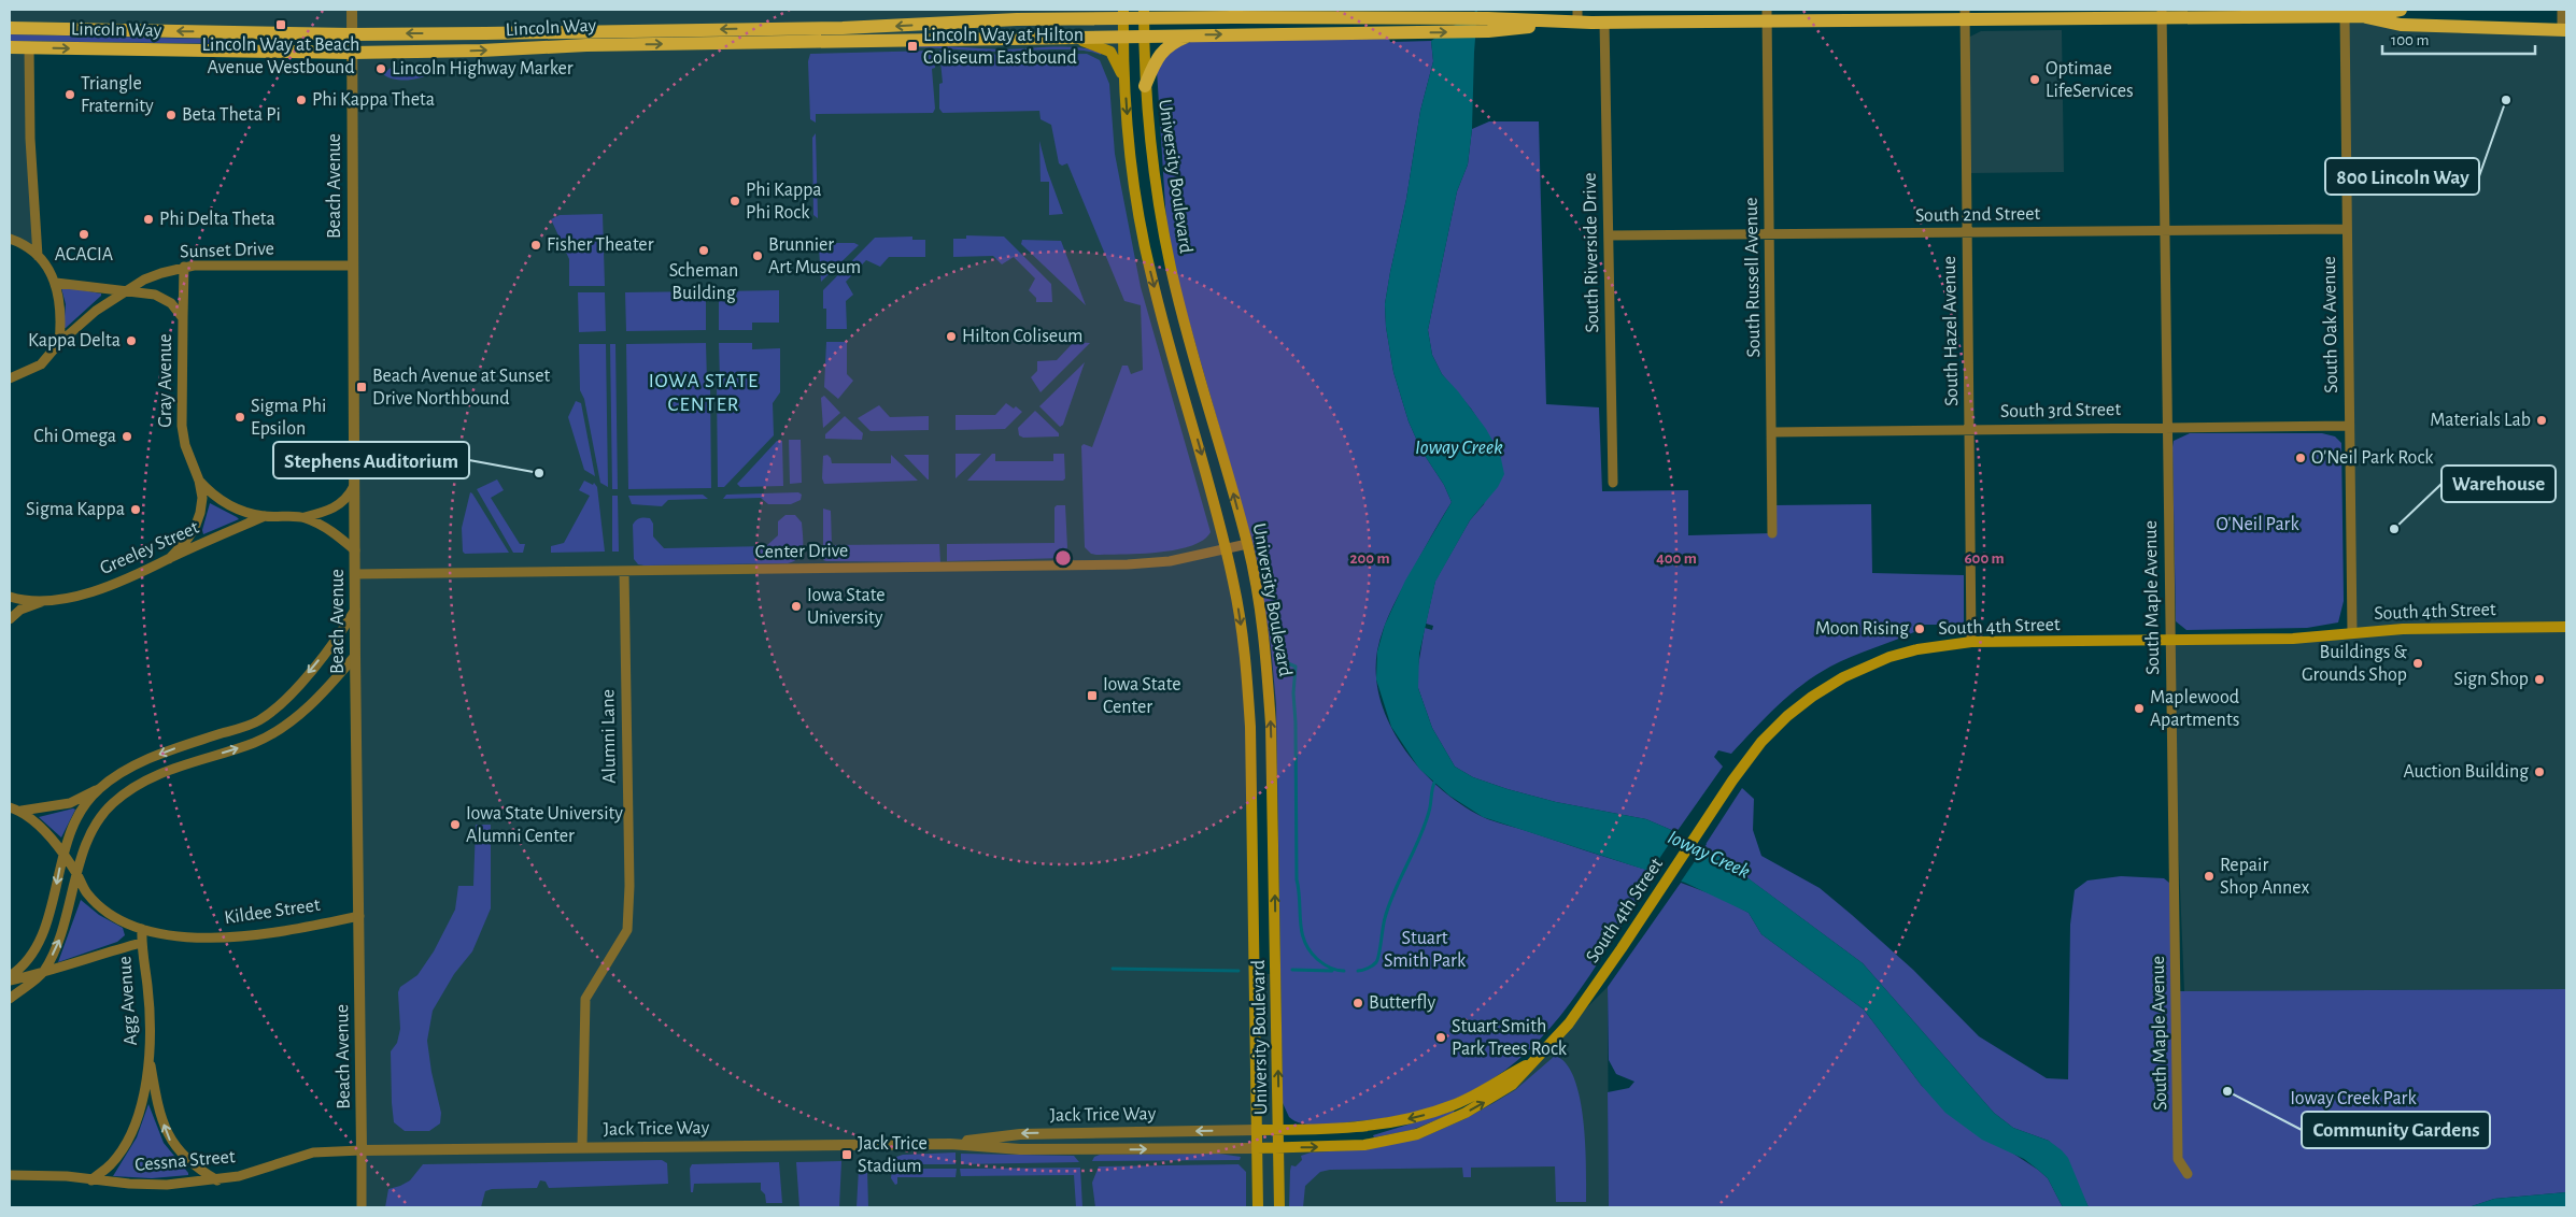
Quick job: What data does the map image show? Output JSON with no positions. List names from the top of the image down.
{
  "streets": {
    "main road": ["Lincoln Way", "University Boulevard", "South 4th Street"],
    "street": [
      "Beach Avenue",
      "South 2nd Street",
      "Sunset Drive",
      "South Riverside Drive",
      "South Russell Avenue",
      "South Oak Avenue",
      "South Hazel Avenue",
      "Gray Avenue",
      "South 3rd Street",
      "Greeley Street",
      "Center Drive",
      "South Maple Avenue",
      "Alumni Lane",
      "Kildee Street",
      "Agg Avenue",
      "Jack Trice Way",
      "Cessna Street"
    ]
  },
  "crossings": [
    ["Lincoln Way", "University Boulevard"],
    ["Lincoln Way", "Beach Avenue"],
    ["Lincoln Way", "South Riverside Drive"],
    ["Lincoln Way", "South Russell Avenue"],
    ["Lincoln Way", "South Oak Avenue"],
    ["Lincoln Way", "South Hazel Avenue"],
    ["Lincoln Way", "South Maple Avenue"],
    ["University Boulevard", "Center Drive"],
    ["University Boulevard", "South 4th Street"],
    ["University Boulevard", "Jack Trice Way"],
    ["Beach Avenue", "Sunset Drive"],
    ["Beach Avenue", "Greeley Street"],
    ["Beach Avenue", "Center Drive"],
    ["Beach Avenue", "Kildee Street"],
    ["Beach Avenue", "Jack Trice Way"],
    ["Beach Avenue", "Cessna Street"],
    ["South 2nd Street", "South Riverside Drive"],
    ["South 2nd Street", "South Russell Avenue"],
    ["South 2nd Street", "South Oak Avenue"],
    ["South 2nd Street", "South Hazel Avenue"],
    ["South 2nd Street", "South Maple Avenue"],
    ["Sunset Drive", "Gray Avenue"],
    ["South Russell Avenue", "South 3rd Street"],
    ["South Oak Avenue", "South 3rd Street"],
    ["South Oak Avenue", "South 4th Street"],
    ["South Hazel Avenue", "South 3rd Street"],
    ["South Hazel Avenue", "South 4th Street"],
    ["Gray Avenue", "Greeley Street"],
    ["South 3rd Street", "South Maple Avenue"],
    ["Center Drive", "Alumni Lane"],
    ["South Maple Avenue", "South 4th Street"],
    ["South 4th Street", "Jack Trice Way"],
    ["Alumni Lane", "Jack Trice Way"],
    ["Kildee Street", "Agg Avenue"],
    ["Agg Avenue", "Cessna Street"],
    ["Jack Trice Way", "Cessna Street"]
  ],
  "districts": ["IOWA STATE CENTER"],
  "water": ["Ioway Creek"],
  "parks": ["O'Neil Park", "Stuart Smith Park", "Ioway Creek Park"],
  "places": {
    "transit": [
      "Lincoln Way at Beach Avenue Westbound",
      "Lincoln Way at Hilton Coliseum Eastbound",
      "Beach Avenue at Sunset Drive Northbound",
      "Iowa State Center",
      "Jack Trice Stadium"
    ],
    "other": [
      "Lincoln Highway Marker",
      "Optimae LifeServices",
      "Triangle Fraternity",
      "Phi Kappa Theta",
      "800 Lincoln Way",
      "Beta Theta Pi",
      "Phi Kappa Phi Rock",
      "Phi Delta Theta",
      "ACACIA",
      "Fisher Theater",
      "Scheman Building",
      "Brunnier Art Museum",
      "Hilton Coliseum",
      "Kappa Delta",
      "Sigma Phi Epsilon",
      "Materials Lab",
      "Chi Omega",
      "O'Neil Park Rock",
      "Stephens Auditorium",
      "Sigma Kappa",
      "Warehouse",
      "Iowa State University",
      "Moon Rising",
      "Buildings & Grounds Shop",
      "Sign Shop",
      "Maplewood Apartments",
      "Auction Building",
      "Iowa State University Alumni Center",
      "Repair Shop Annex",
      "Butterfly",
      "Stuart Smith Park Trees Rock",
      "Community Gardens"
    ]
  },
  "scale_bar": "100 m",
  "rings": ["200 m", "400 m", "600 m"]
}
